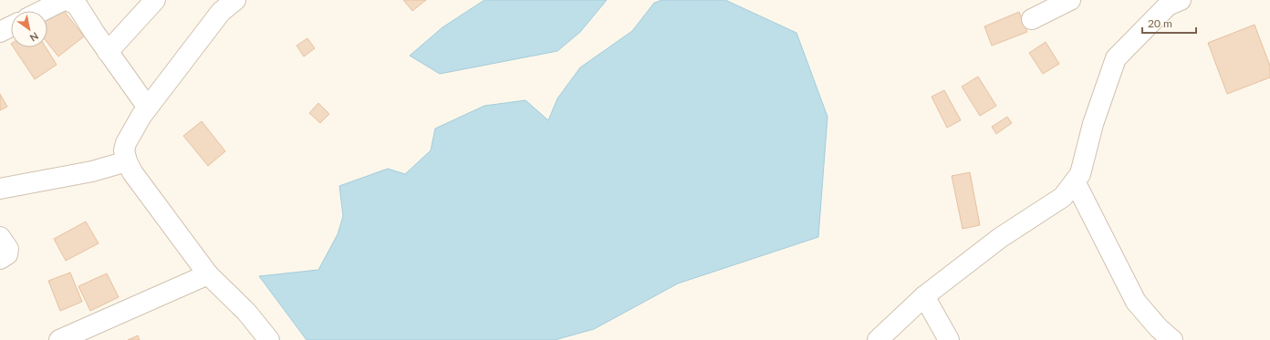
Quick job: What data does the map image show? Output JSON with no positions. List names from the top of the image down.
{
  "scale_bar": "20 m",
  "north": "bottom right"
}
